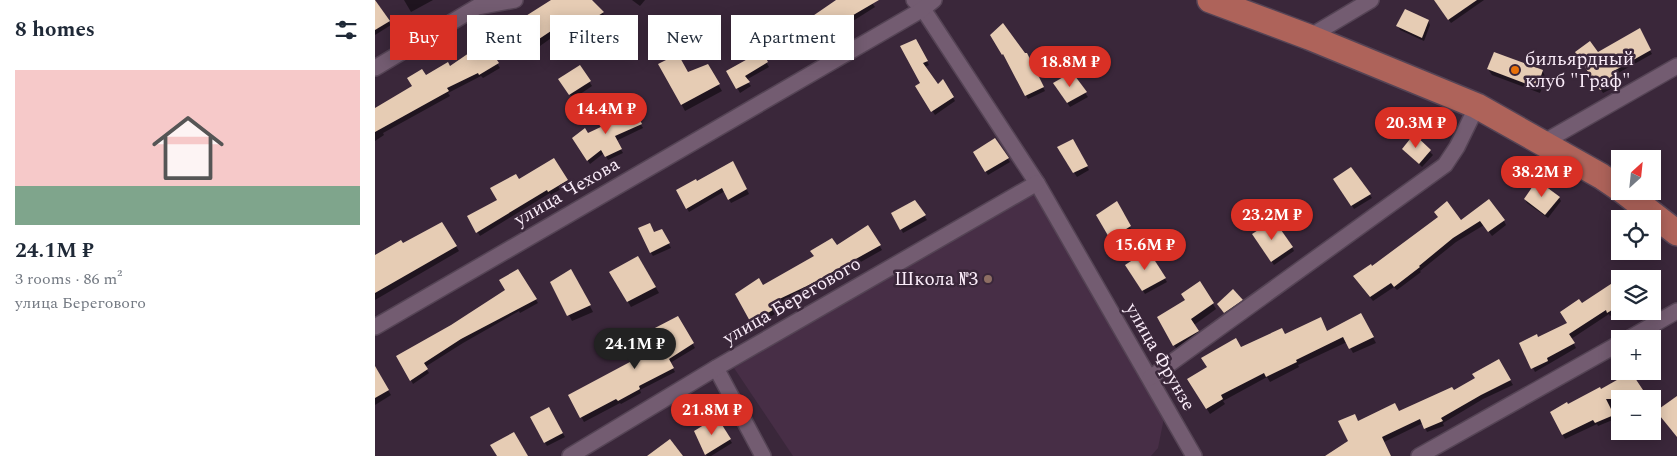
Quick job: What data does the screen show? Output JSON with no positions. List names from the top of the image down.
{
  "streets": {
    "street": ["улица Чехова", "улица Берегового", "улица Фрунзе"]
  },
  "crossings": [
    ["улица Чехова", "улица Фрунзе"],
    ["улица Берегового", "улица Фрунзе"]
  ],
  "places": ["бильярдный клуб \"Граф\"", "Школа №3"],
  "north": "top right",
  "page": {
    "heading": "8 homes",
    "chip": [
      "Buy",
      "Rent",
      "Filters",
      "New",
      "Apartment"
    ],
    "price": [
      "18.8M ₽",
      "14.4M ₽",
      "20.3M ₽",
      "38.2M ₽",
      "23.2M ₽",
      "15.6M ₽",
      "24.1M ₽",
      "21.8M ₽"
    ],
    "list": [
      {
        "name": "24.1M ₽",
        "note": "3 rooms · 86 m² · улица Берегового"
      }
    ],
    "map_buttons": ["+", "−"]
  }
}
